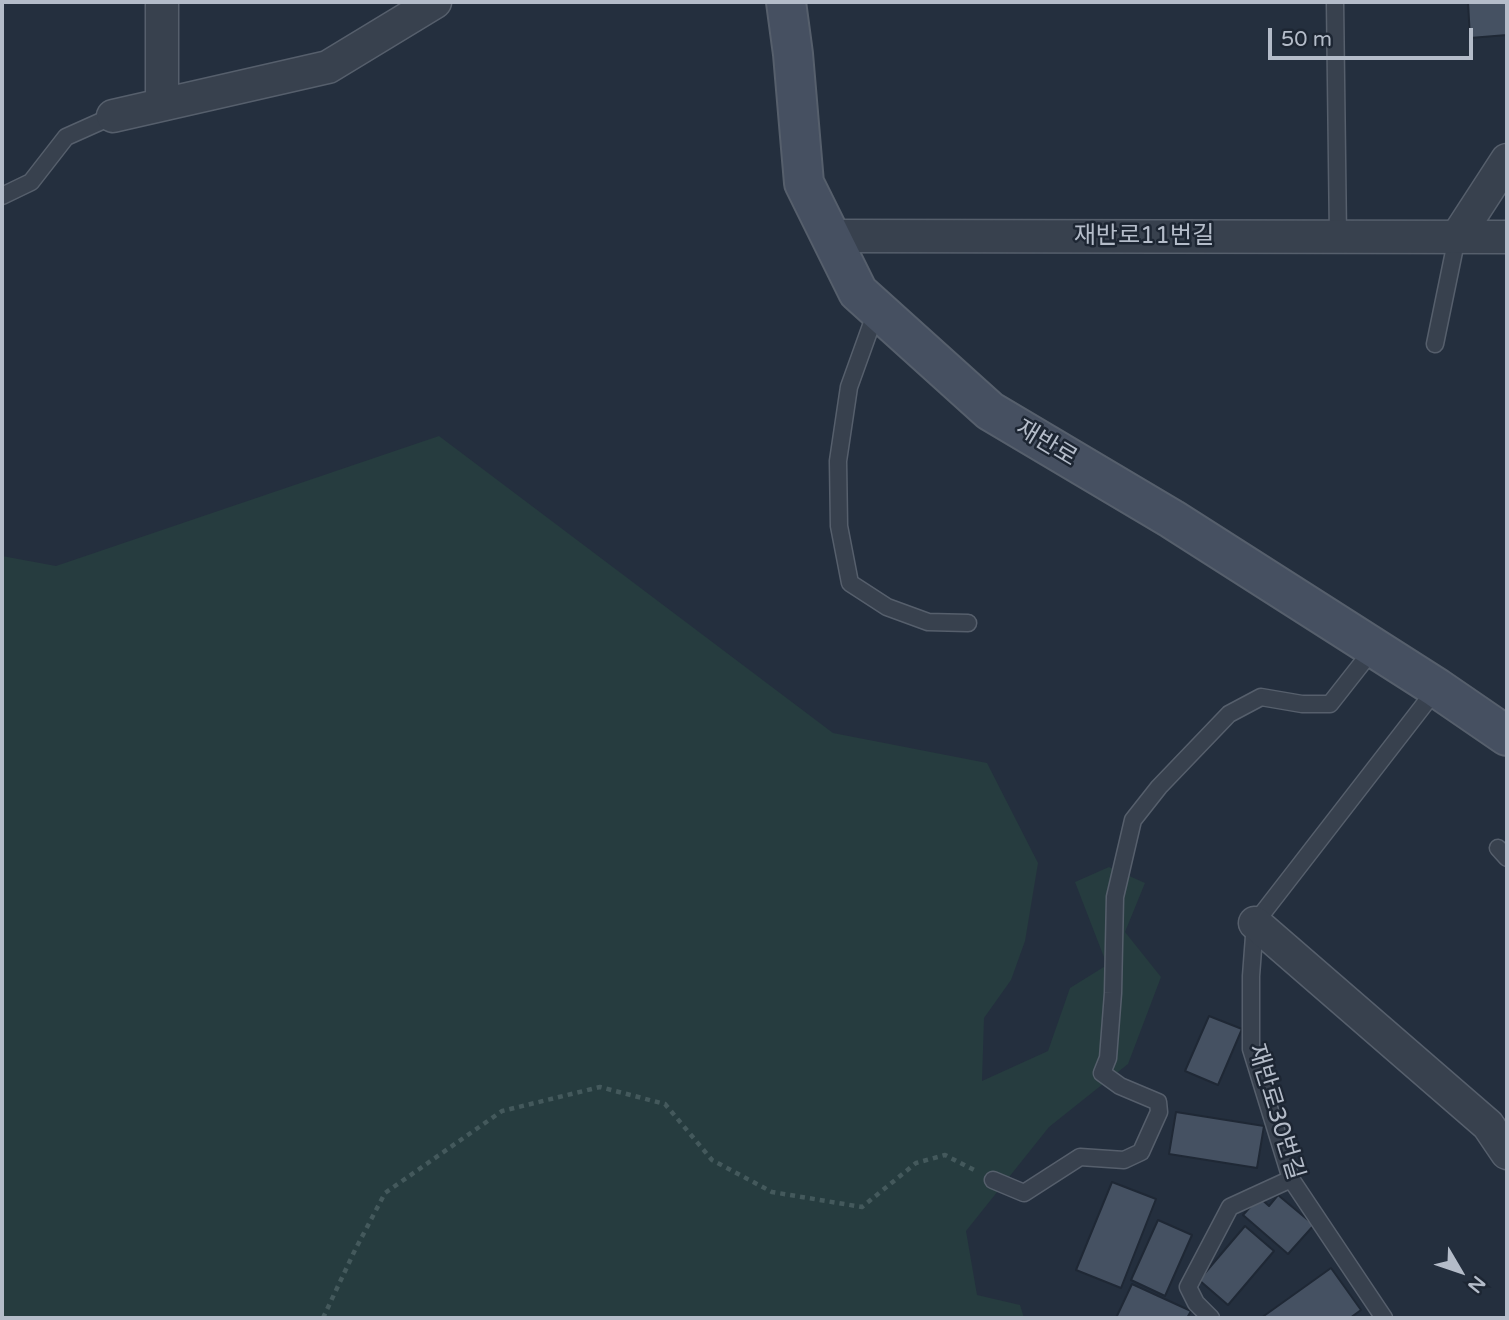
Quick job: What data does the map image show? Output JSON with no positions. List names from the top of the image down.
{
  "streets": {
    "main road": ["재반로"],
    "street": ["재반로11번길"],
    "lane": ["재반로30번길"]
  },
  "crossings": [
    ["재반로11번길", "재반로"]
  ],
  "scale_bar": "50 m",
  "north": "bottom right"
}
